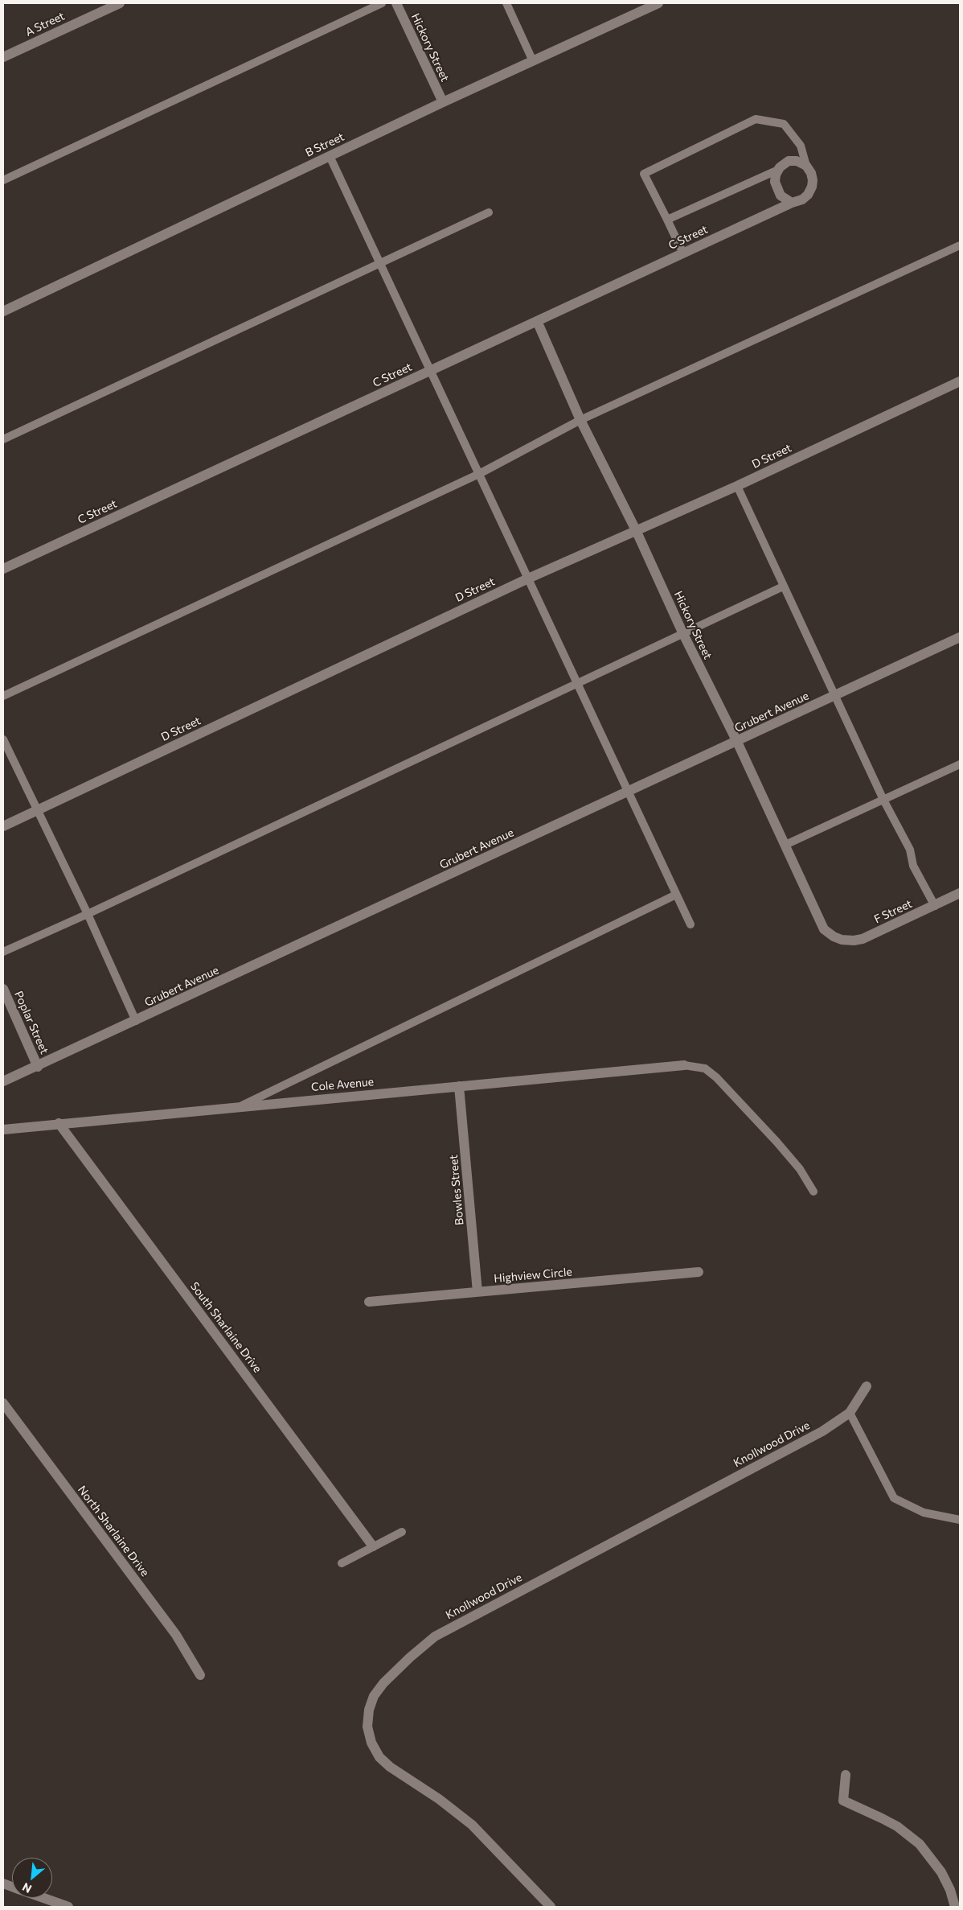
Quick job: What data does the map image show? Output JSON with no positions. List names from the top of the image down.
{
  "streets": {
    "street": [
      "A Street",
      "Hickory Street",
      "B Street",
      "C Street",
      "D Street",
      "Grubert Avenue",
      "F Street",
      "Poplar Street",
      "Cole Avenue",
      "Bowles Street",
      "Highview Circle",
      "South Sharlaine Drive",
      "Knollwood Drive",
      "North Sharlaine Drive"
    ]
  },
  "crossings": [
    ["Hickory Street", "B Street"],
    ["Hickory Street", "C Street"],
    ["Hickory Street", "D Street"],
    ["Hickory Street", "Grubert Avenue"],
    ["Hickory Street", "F Street"],
    ["Grubert Avenue", "Poplar Street"],
    ["Cole Avenue", "Bowles Street"],
    ["Cole Avenue", "South Sharlaine Drive"],
    ["Bowles Street", "Highview Circle"]
  ],
  "north": "bottom left"
}
